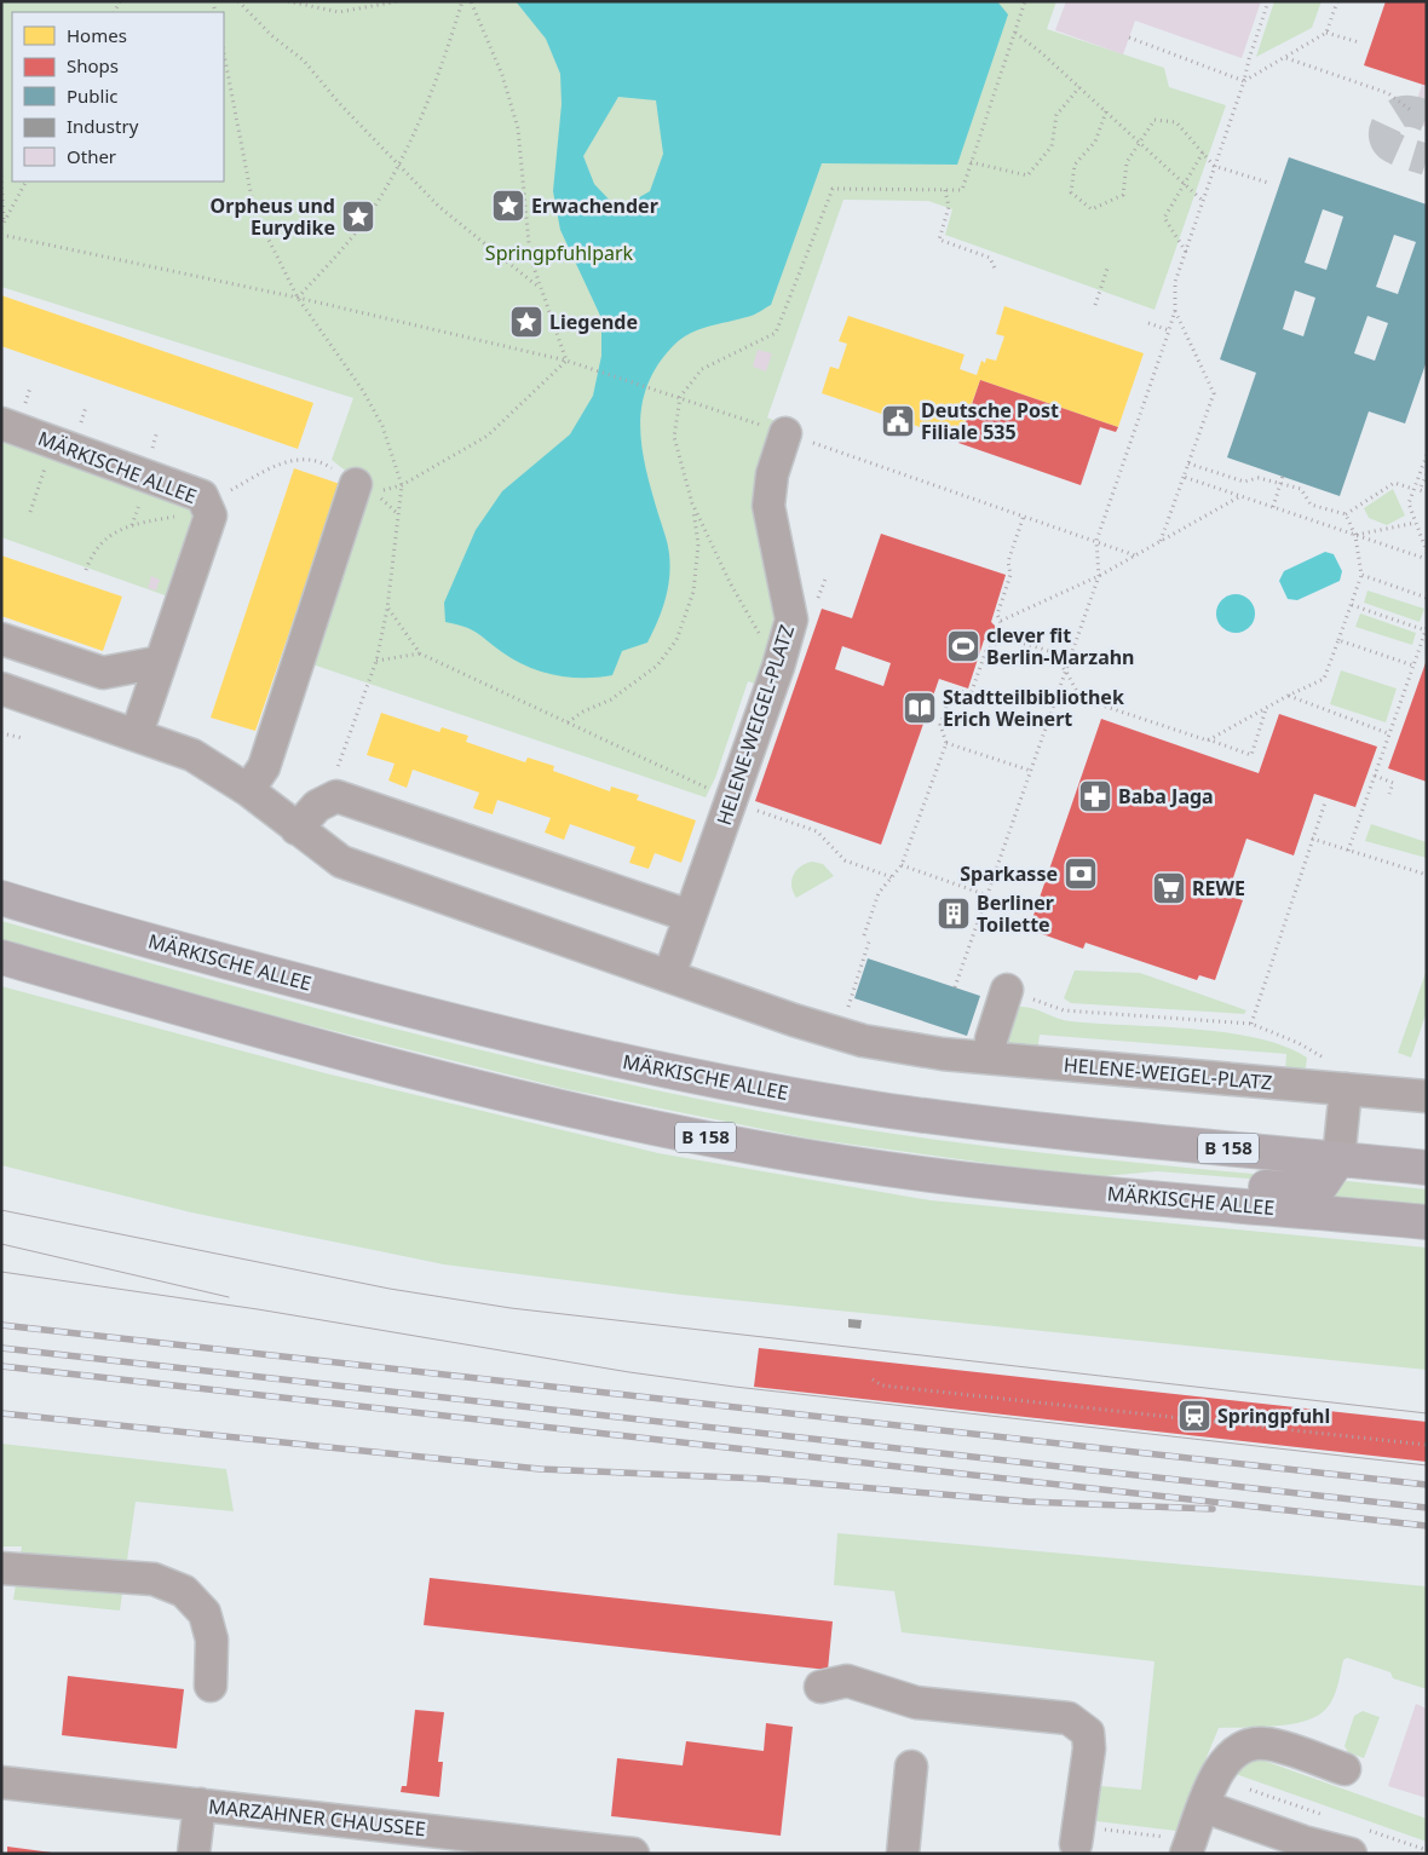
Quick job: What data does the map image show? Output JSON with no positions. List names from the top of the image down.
{
  "streets": {
    "main road": ["MÄRKISCHE ALLEE", "B 158"],
    "street": ["HELENE-WEIGEL-PLATZ", "MARZAHNER CHAUSSEE"]
  },
  "parks": ["Springpfuhlpark"],
  "places": {
    "place": ["Erwachender", "Orpheus und Eurydike", "Liegende"],
    "public building": ["Deutsche Post Filiale 535"],
    "sports": ["clever fit Berlin-Marzahn"],
    "library": ["Stadtteilbibliothek Erich Weinert"],
    "pharmacy": ["Baba Jaga"],
    "bank": ["Sparkasse"],
    "supermarket": ["REWE"],
    "building": ["Berliner Toilette"],
    "station": ["Springpfuhl"]
  },
  "legend": [
    "Homes",
    "Shops",
    "Public",
    "Industry",
    "Other"
  ]
}
